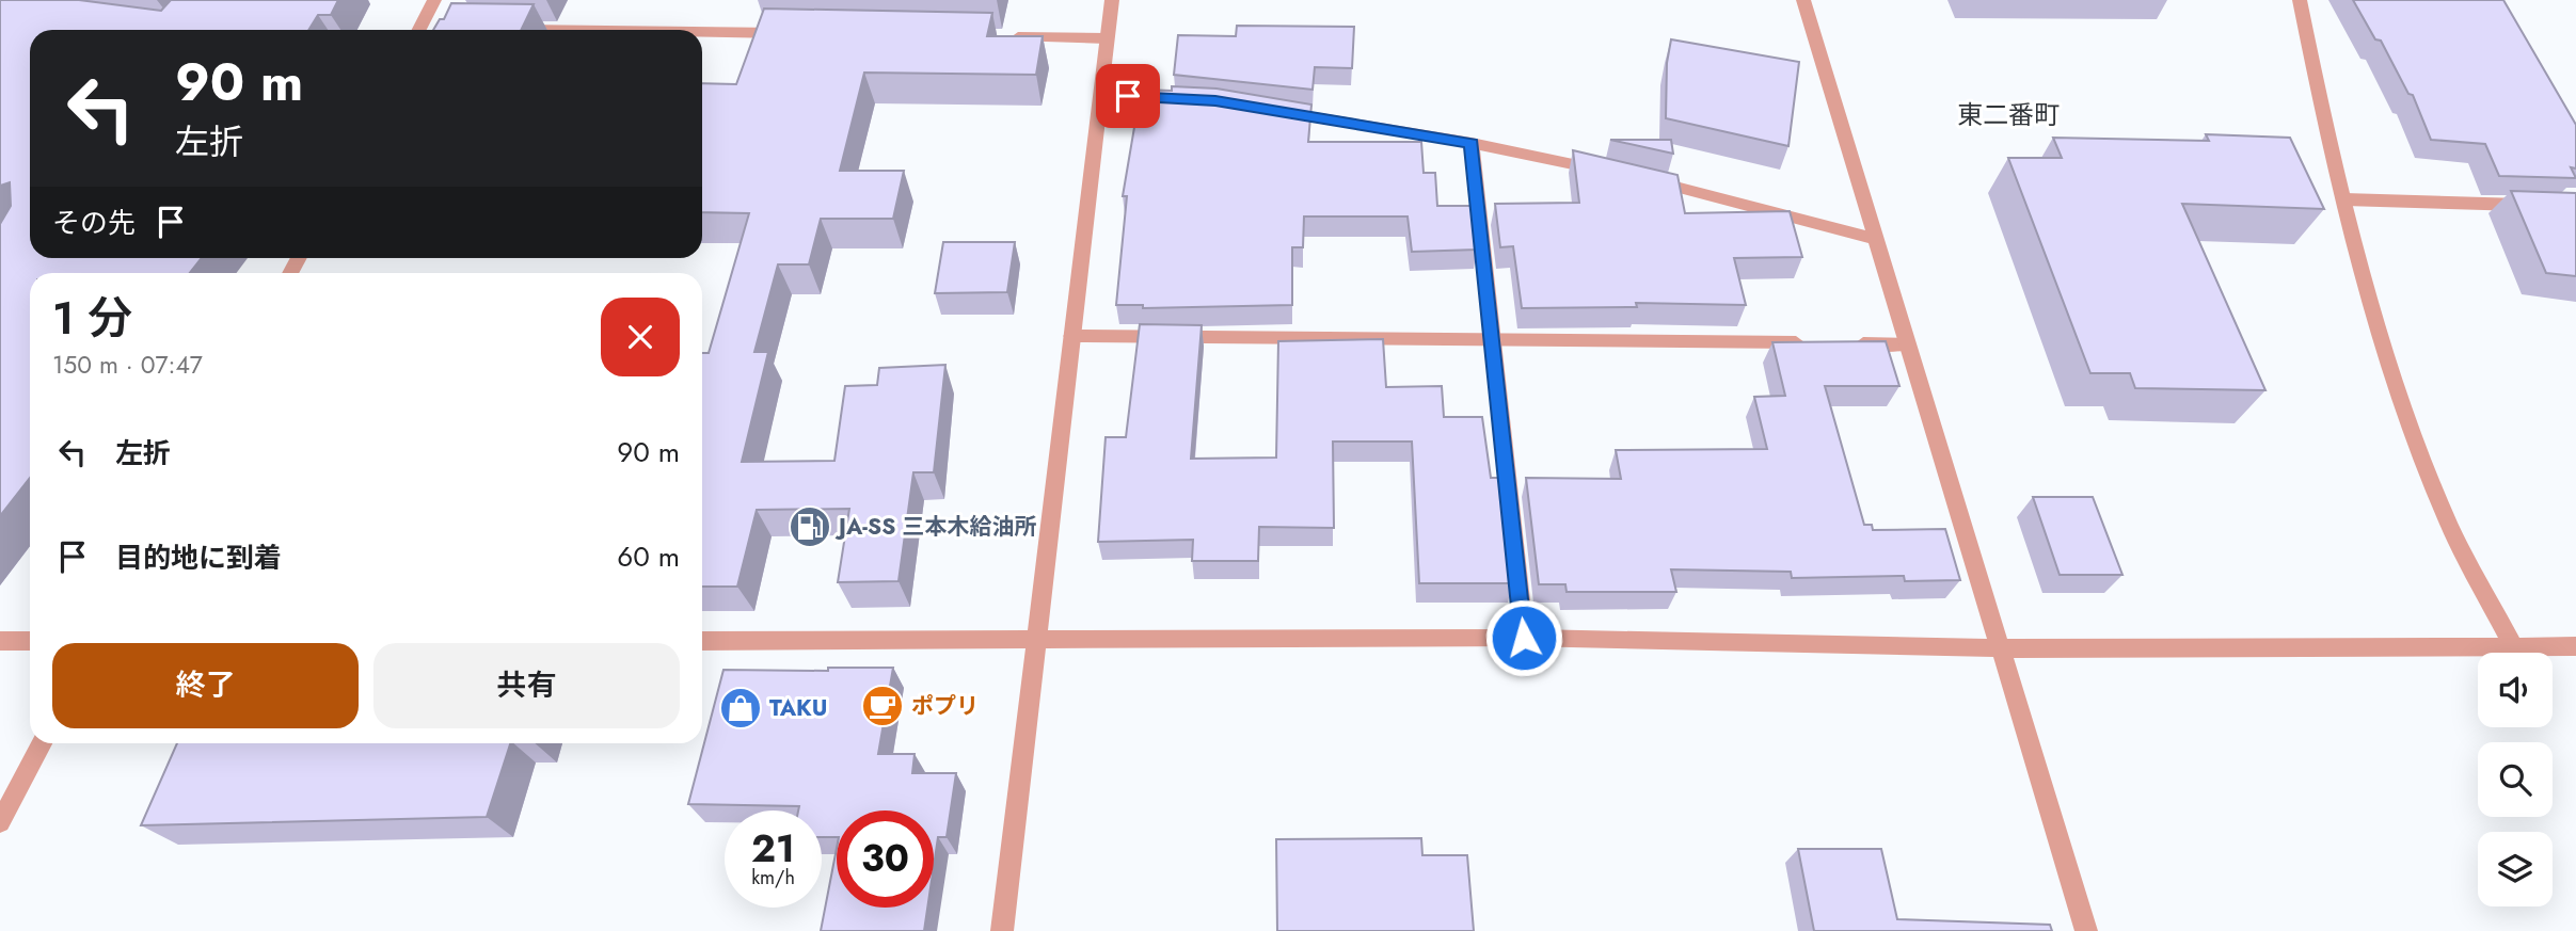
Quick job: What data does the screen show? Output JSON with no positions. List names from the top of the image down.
{
  "districts": ["東二番町"],
  "places": {
    "fuel station": ["JA-SS 三本木給油所"],
    "cafe": ["ポプリ"],
    "shop": ["TAKU"]
  },
  "page": {
    "turn": ["90 m", "左折"],
    "then": "その先",
    "heading": ["1 分", "150 m · 07:47"],
    "list": [
      {
        "name": "左折",
        "value": "90 m"
      },
      {
        "name": "目的地に到着",
        "value": "60 m"
      }
    ],
    "buttons": ["終了", "共有"],
    "speed": "21 km/h",
    "limit": "30"
  }
}
